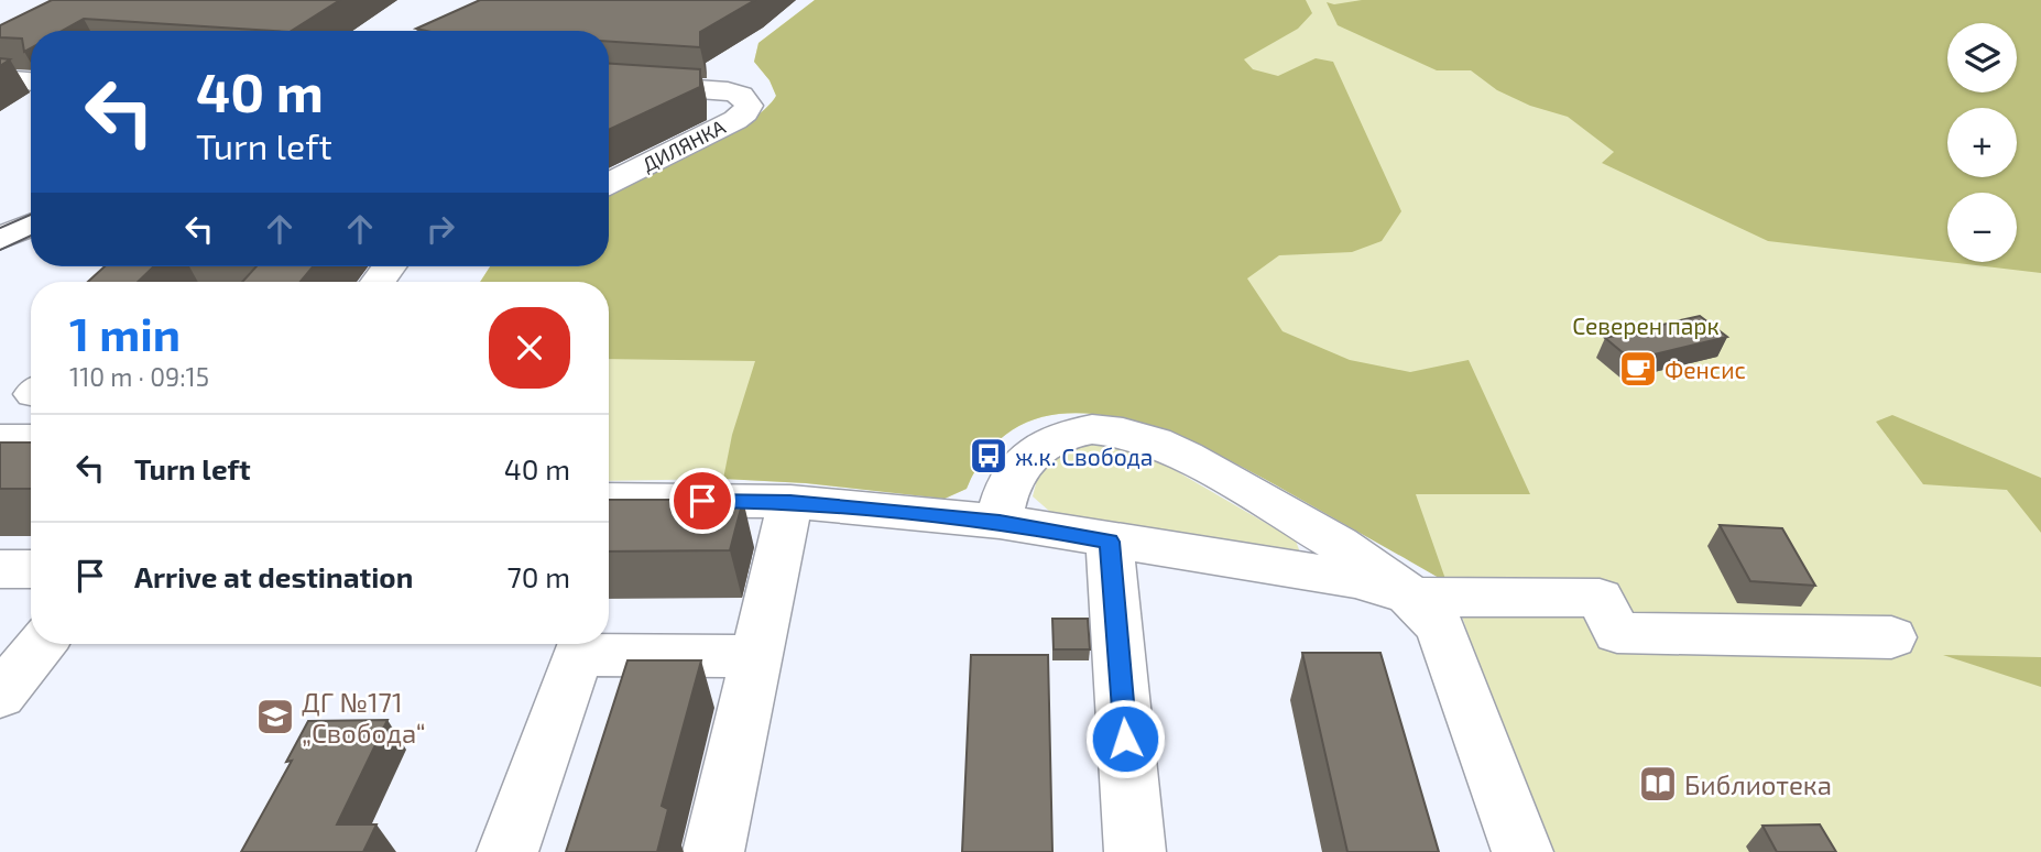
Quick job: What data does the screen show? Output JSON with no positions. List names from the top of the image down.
{
  "streets": {
    "street": ["ДИЛЯНКА"]
  },
  "parks": ["Северен парк"],
  "places": {
    "cafe": ["Фенсис"],
    "bus stop": ["ж.к. Свобода"],
    "school or university": ["ДГ №171 „Свобода“"],
    "library": ["Библиотека"]
  },
  "page": {
    "map_buttons": ["+", "−"],
    "turn": ["40 m", "Turn left"],
    "heading": ["1 min", "110 m · 09:15"],
    "list": [
      {
        "name": "Turn left",
        "value": "40 m"
      },
      {
        "name": "Arrive at destination",
        "value": "70 m"
      }
    ]
  }
}
